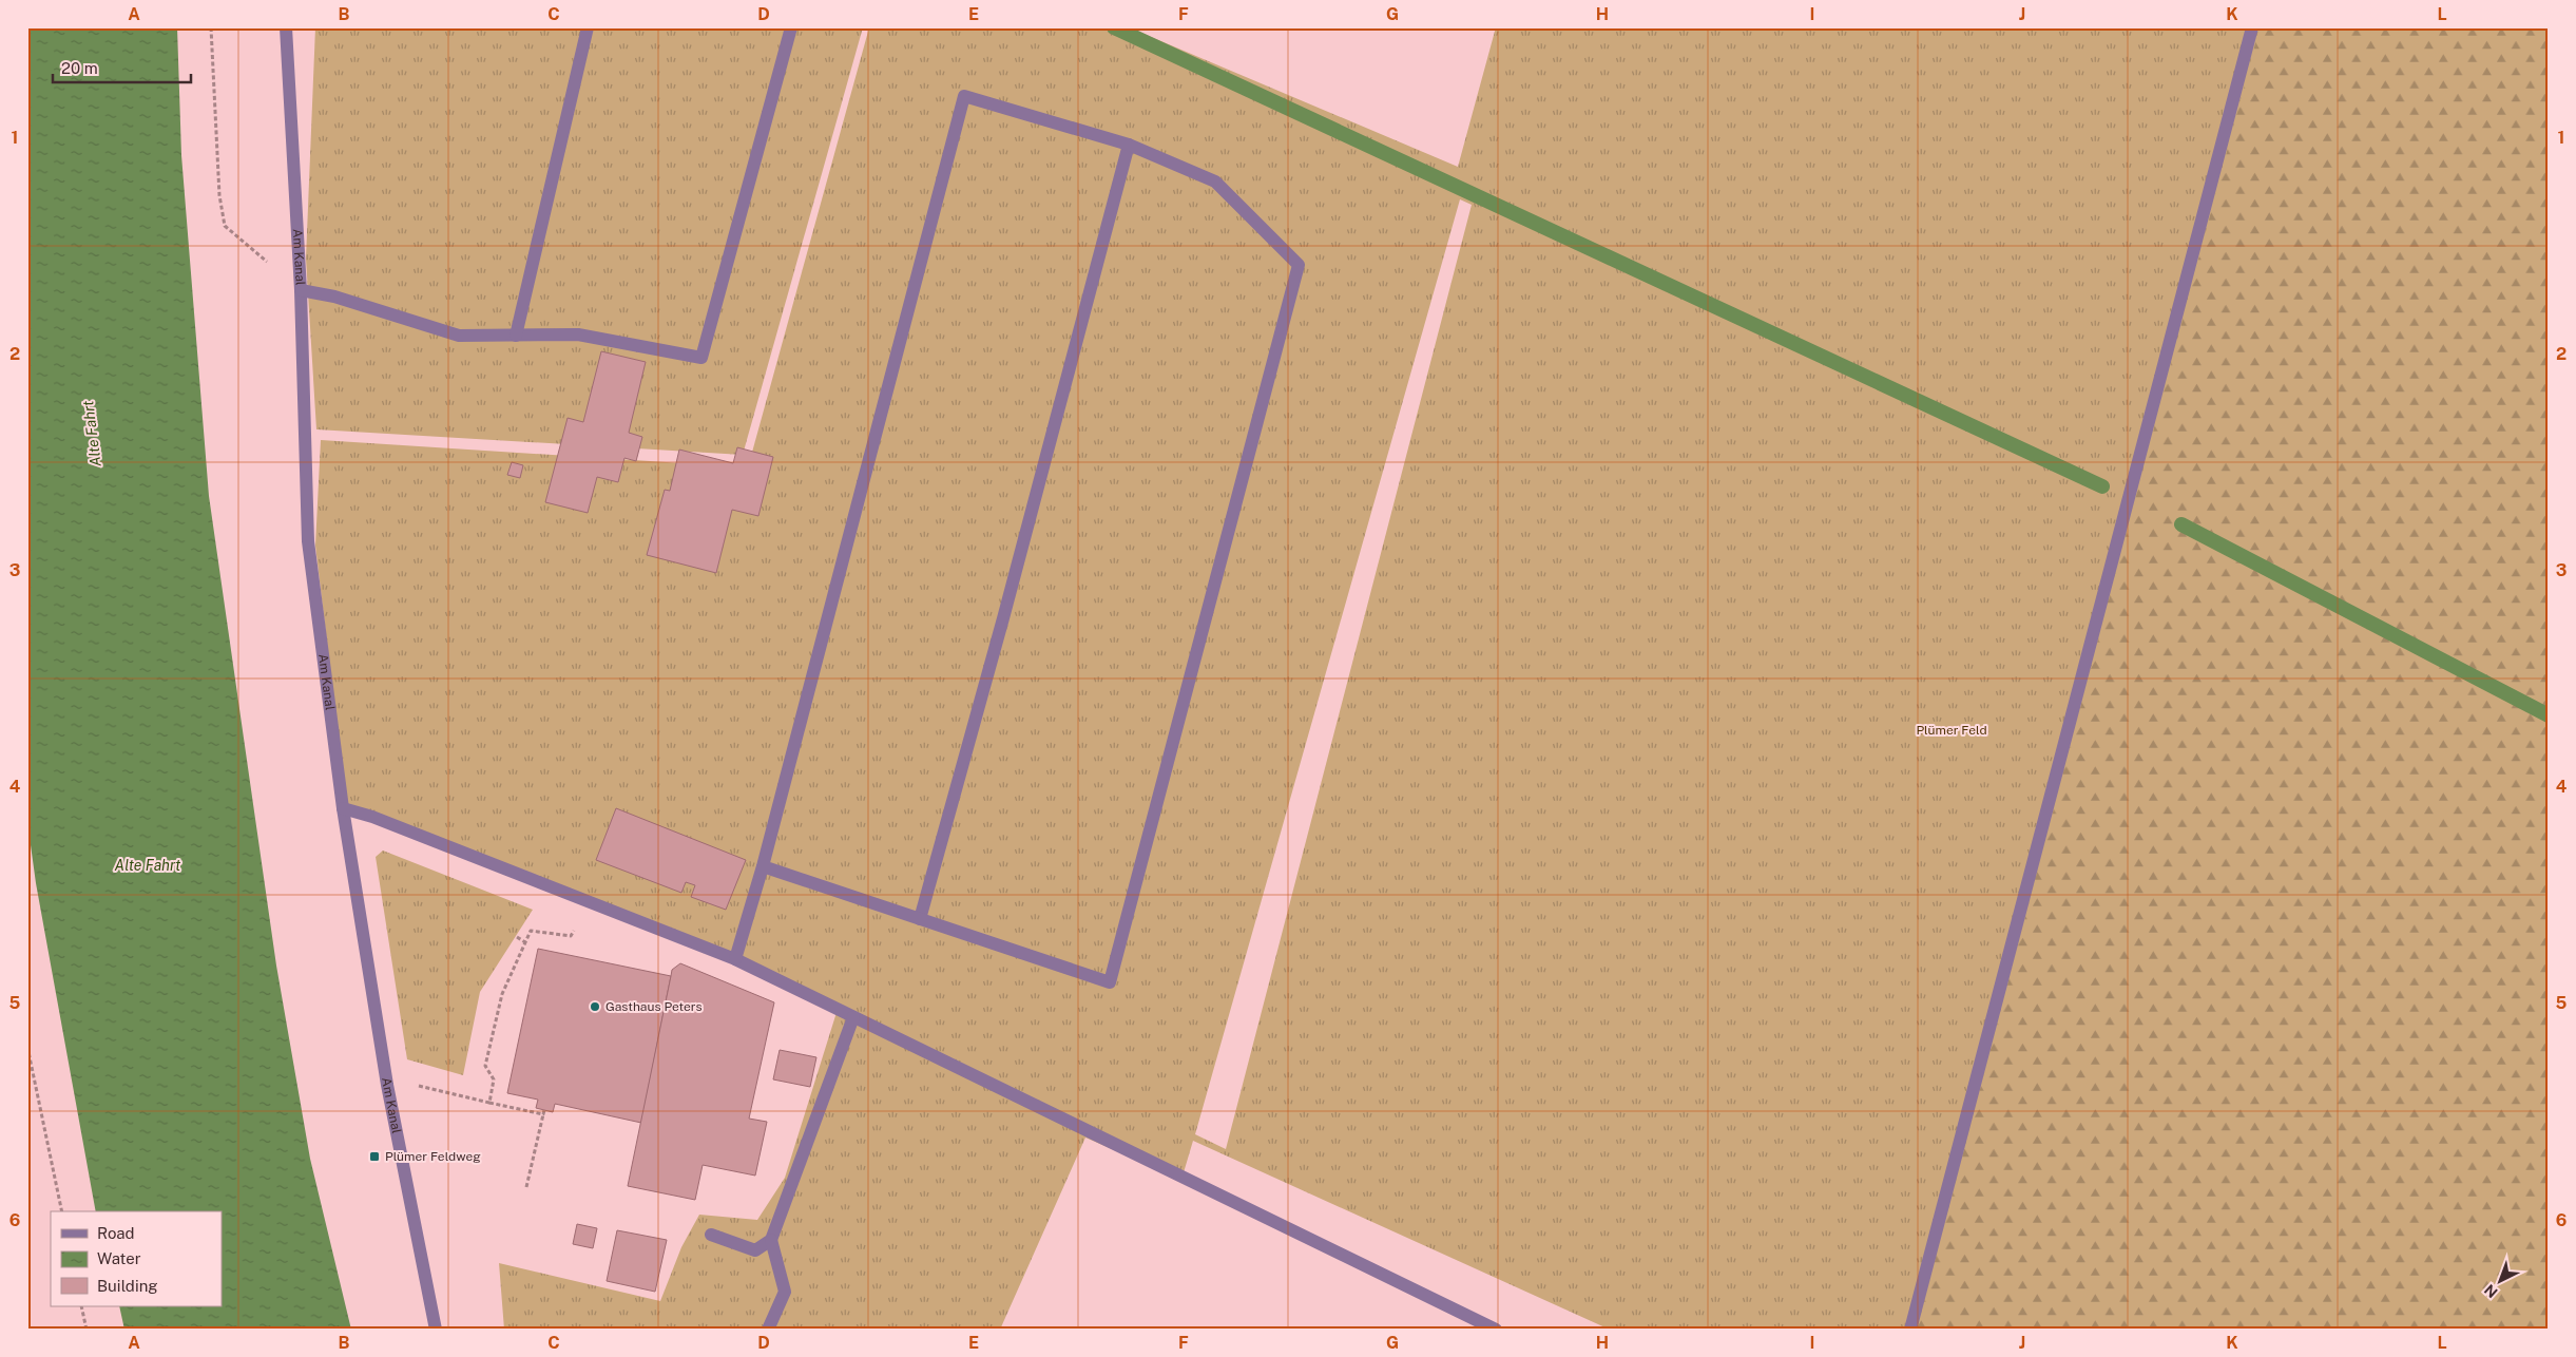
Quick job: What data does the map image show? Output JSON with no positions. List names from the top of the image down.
{
  "streets": {
    "street": ["Am Kanal"]
  },
  "water": ["Alte Fahrt"],
  "parks": ["Plümer Feld"],
  "places": {
    "other": ["Gasthaus Peters"],
    "transit": ["Plümer Feldweg"]
  },
  "legend": ["Road", "Water", "Building"],
  "scale_bar": "20 m",
  "north": "bottom left",
  "grid": {
    "columns": [
      "A",
      "B",
      "C",
      "D",
      "E",
      "F",
      "G",
      "H",
      "I",
      "J",
      "K",
      "L"
    ],
    "rows": [
      "1",
      "2",
      "3",
      "4",
      "5",
      "6"
    ]
  }
}
